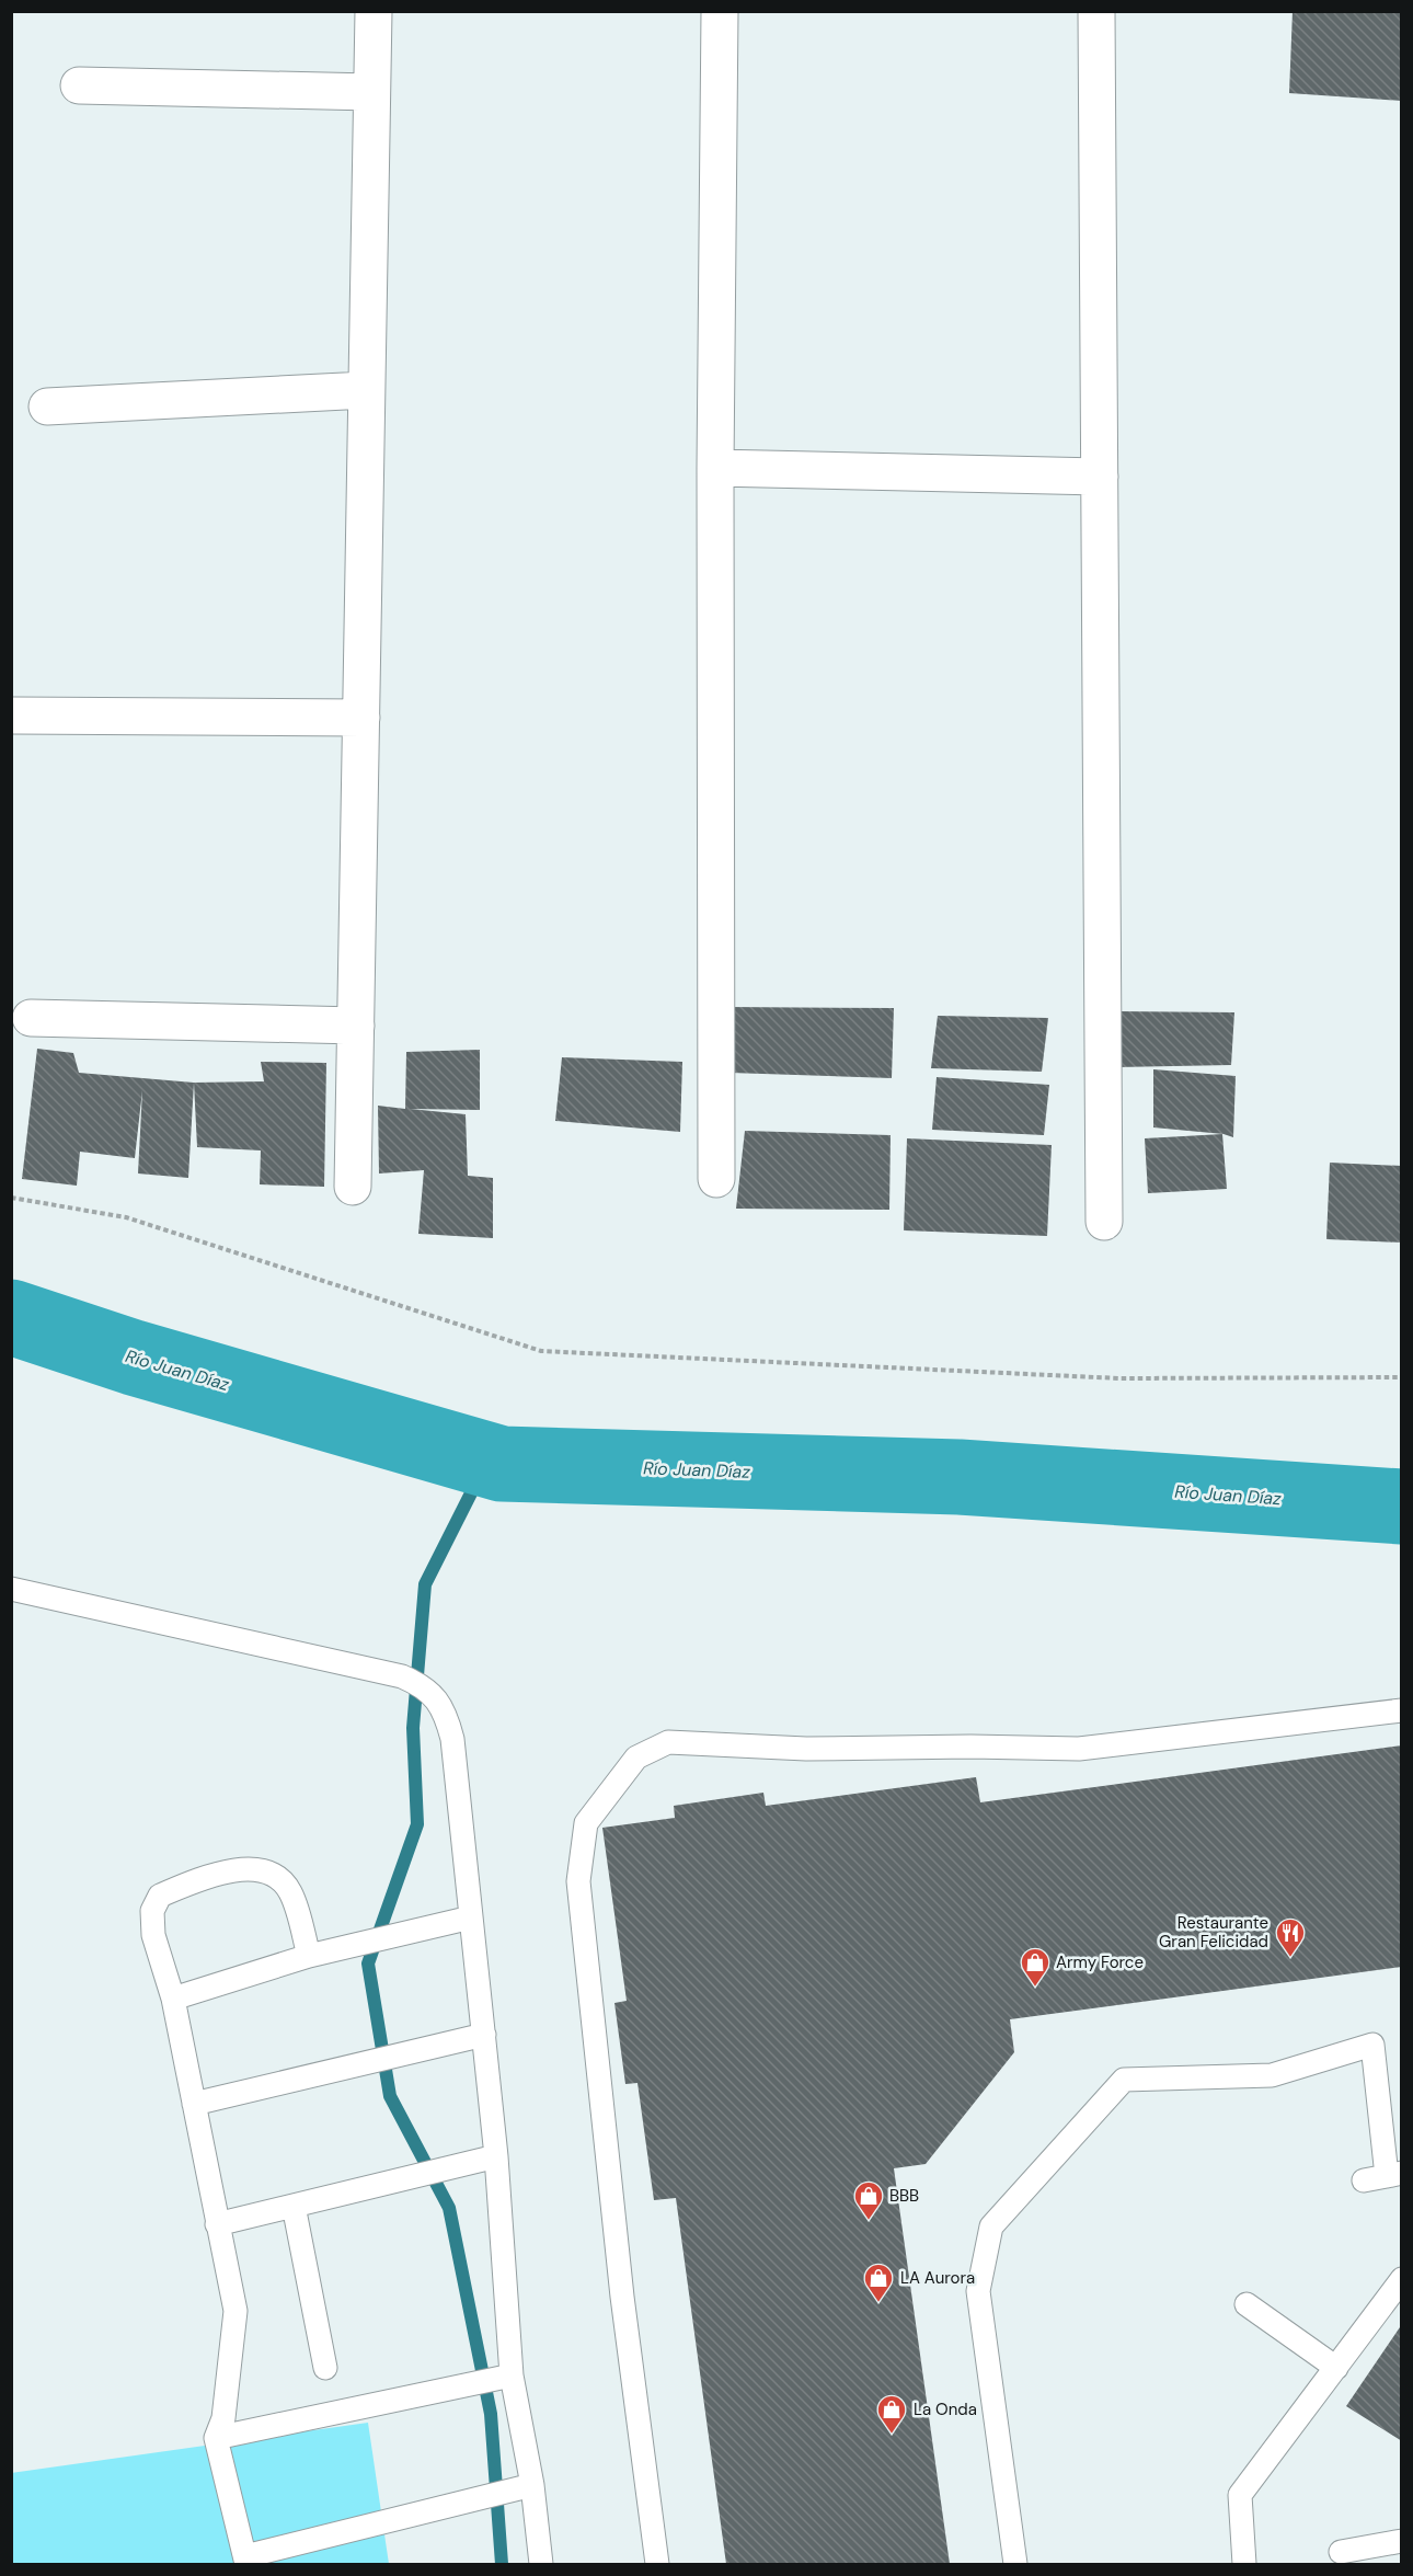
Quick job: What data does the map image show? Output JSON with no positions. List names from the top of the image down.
{
  "water": ["Río Juan Díaz"],
  "places": {
    "restaurant": ["Restaurante Gran Felicidad"],
    "shop": [
      "Army Force",
      "BBB",
      "LA Aurora",
      "La Onda"
    ]
  }
}
